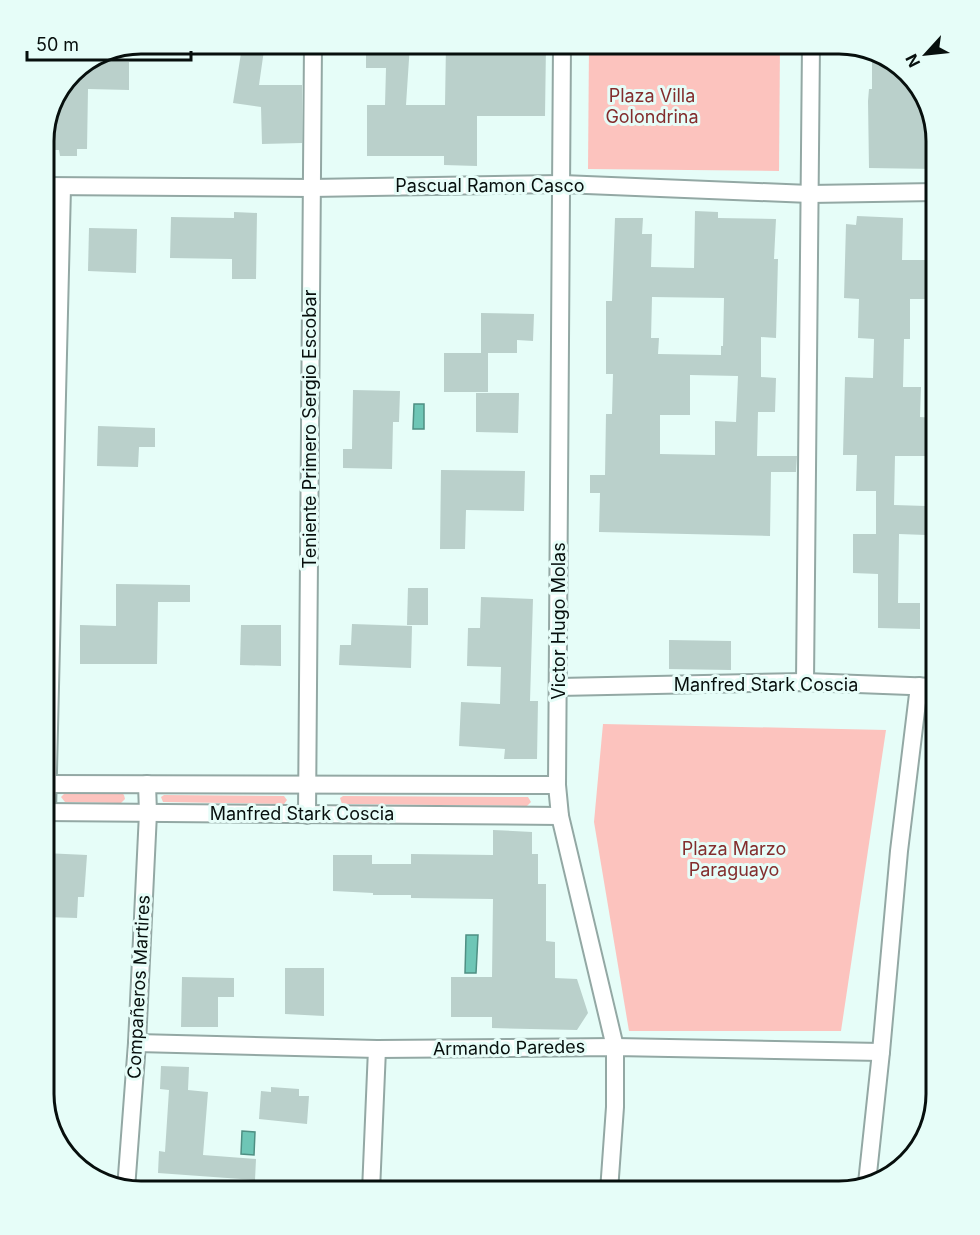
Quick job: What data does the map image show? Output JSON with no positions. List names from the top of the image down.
{
  "streets": {
    "street": [
      "Pascual Ramon Casco",
      "Teniente Primero Sergio Escobar",
      "Victor Hugo Molas",
      "Manfred Stark Coscia",
      "Compañeros Martires",
      "Armando Paredes"
    ]
  },
  "crossings": [
    ["Pascual Ramon Casco", "Teniente Primero Sergio Escobar"],
    ["Pascual Ramon Casco", "Victor Hugo Molas"],
    ["Teniente Primero Sergio Escobar", "Manfred Stark Coscia"],
    ["Victor Hugo Molas", "Manfred Stark Coscia"],
    ["Victor Hugo Molas", "Armando Paredes"],
    ["Manfred Stark Coscia", "Compañeros Martires"],
    ["Compañeros Martires", "Armando Paredes"]
  ],
  "parks": ["Plaza Villa Golondrina", "Plaza Marzo Paraguayo"],
  "scale_bar": "50 m",
  "north": "bottom left"
}
